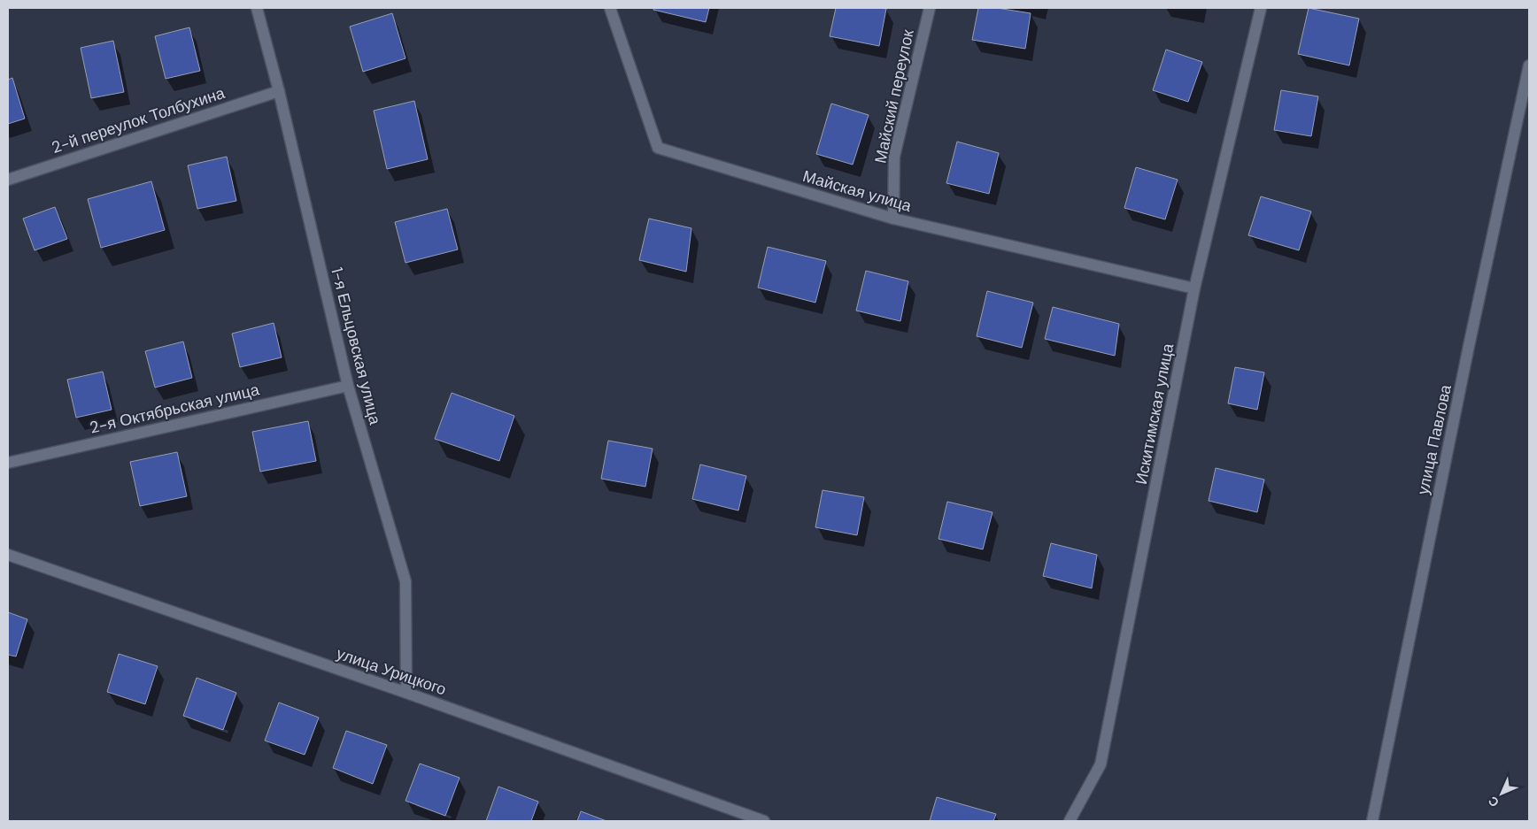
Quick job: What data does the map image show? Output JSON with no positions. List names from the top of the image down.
{
  "streets": {
    "street": [
      "Майский переулок",
      "2-й переулок Толбухина",
      "Майская улица",
      "1-я Ельцовская улица",
      "2-я Октябрьская улица",
      "Искитимская улица",
      "улица Павлова",
      "улица Урицкого"
    ]
  },
  "crossings": [
    ["Майский переулок", "Майская улица"],
    ["2-й переулок Толбухина", "1-я Ельцовская улица"],
    ["Майская улица", "Искитимская улица"],
    ["1-я Ельцовская улица", "2-я Октябрьская улица"],
    ["1-я Ельцовская улица", "улица Урицкого"]
  ],
  "north": "bottom left"
}
